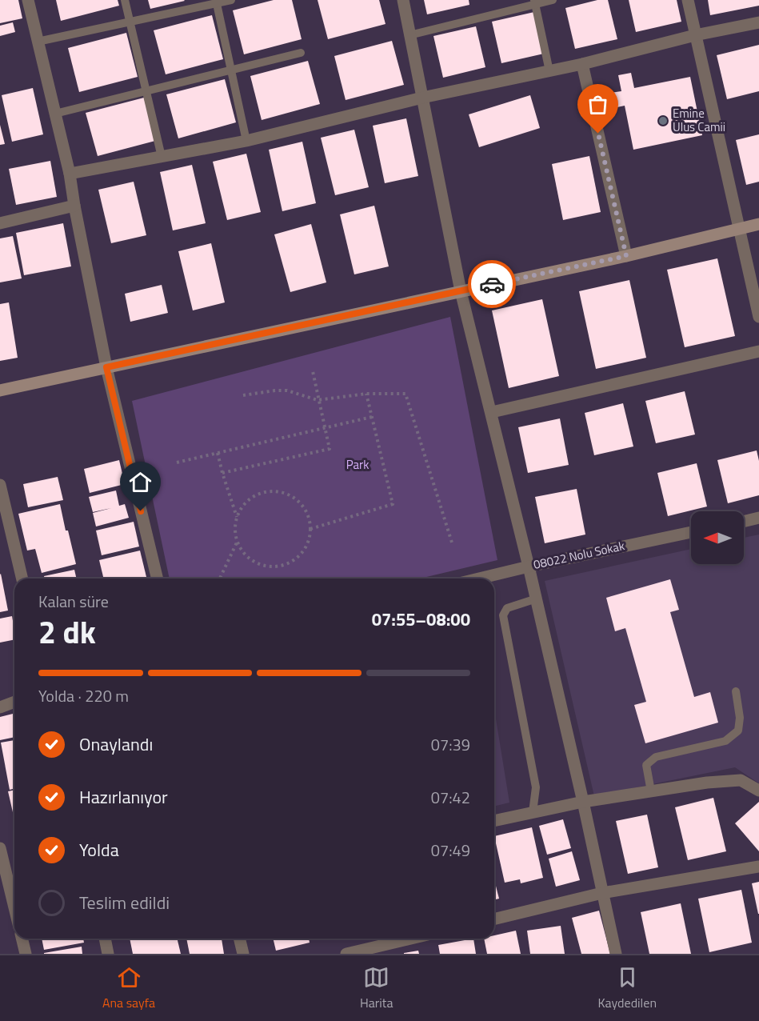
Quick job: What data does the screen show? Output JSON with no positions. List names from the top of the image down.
{
  "streets": {
    "street": ["08022 Nolu Sokak"]
  },
  "parks": ["Park"],
  "places": ["Emine Ulus Camii"],
  "north": "left",
  "page": {
    "heading": ["2 dk", "Kalan süre", "07:55–08:00"],
    "bar": "Yolda · 220 m",
    "list": [
      ["Onaylandı", "07:39"],
      ["Hazırlanıyor", "07:42"],
      ["Yolda", "07:49"],
      "Teslim edildi"
    ],
    "tabs": ["Ana sayfa", "Harita", "Kaydedilen"]
  }
}
